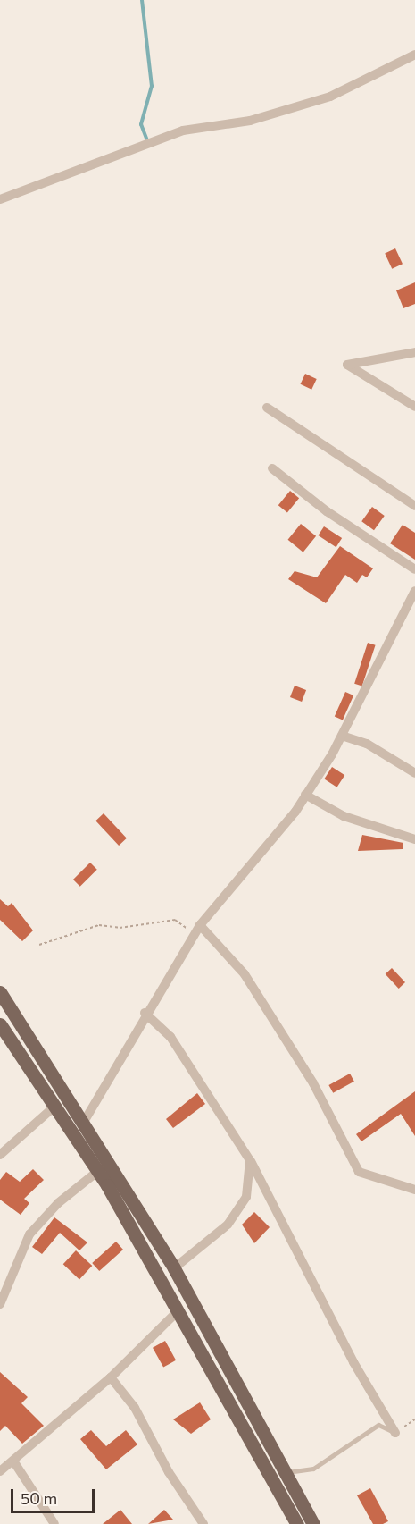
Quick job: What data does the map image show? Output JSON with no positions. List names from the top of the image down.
{
  "scale_bar": "50 m"
}
